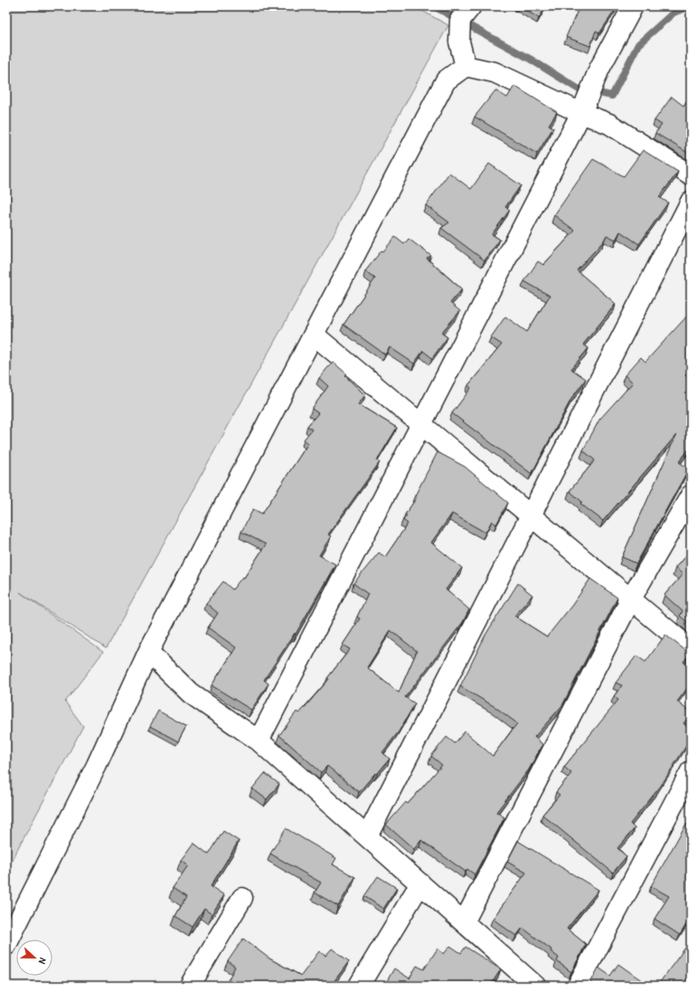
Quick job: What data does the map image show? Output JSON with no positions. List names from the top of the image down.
{
  "north": "right"
}
